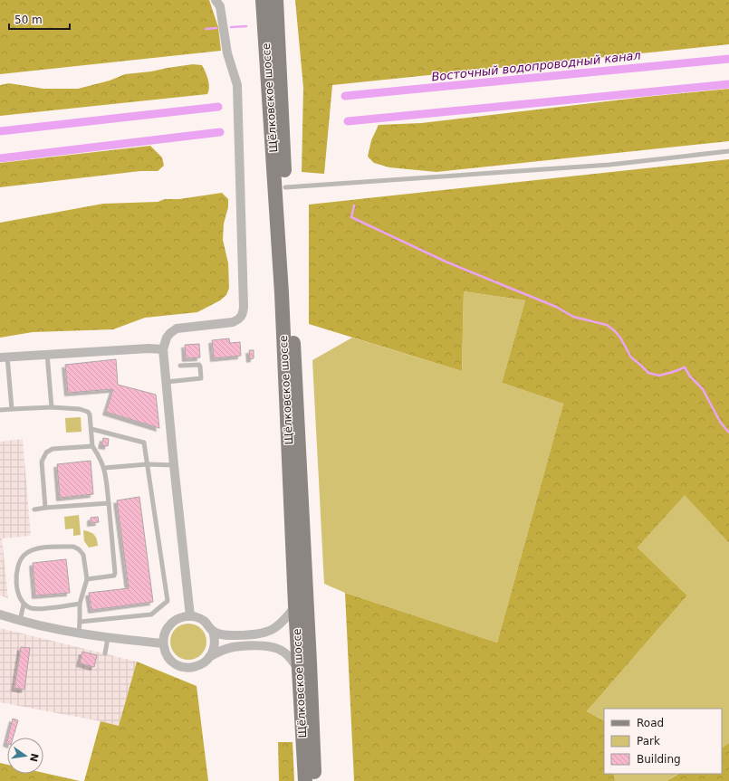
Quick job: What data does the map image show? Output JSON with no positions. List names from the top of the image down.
{
  "streets": {
    "main road": ["Щёлковское шоссе"]
  },
  "water": ["Восточный водопроводный канал"],
  "legend": ["Road", "Park", "Building"],
  "scale_bar": "50 m",
  "north": "right"
}
